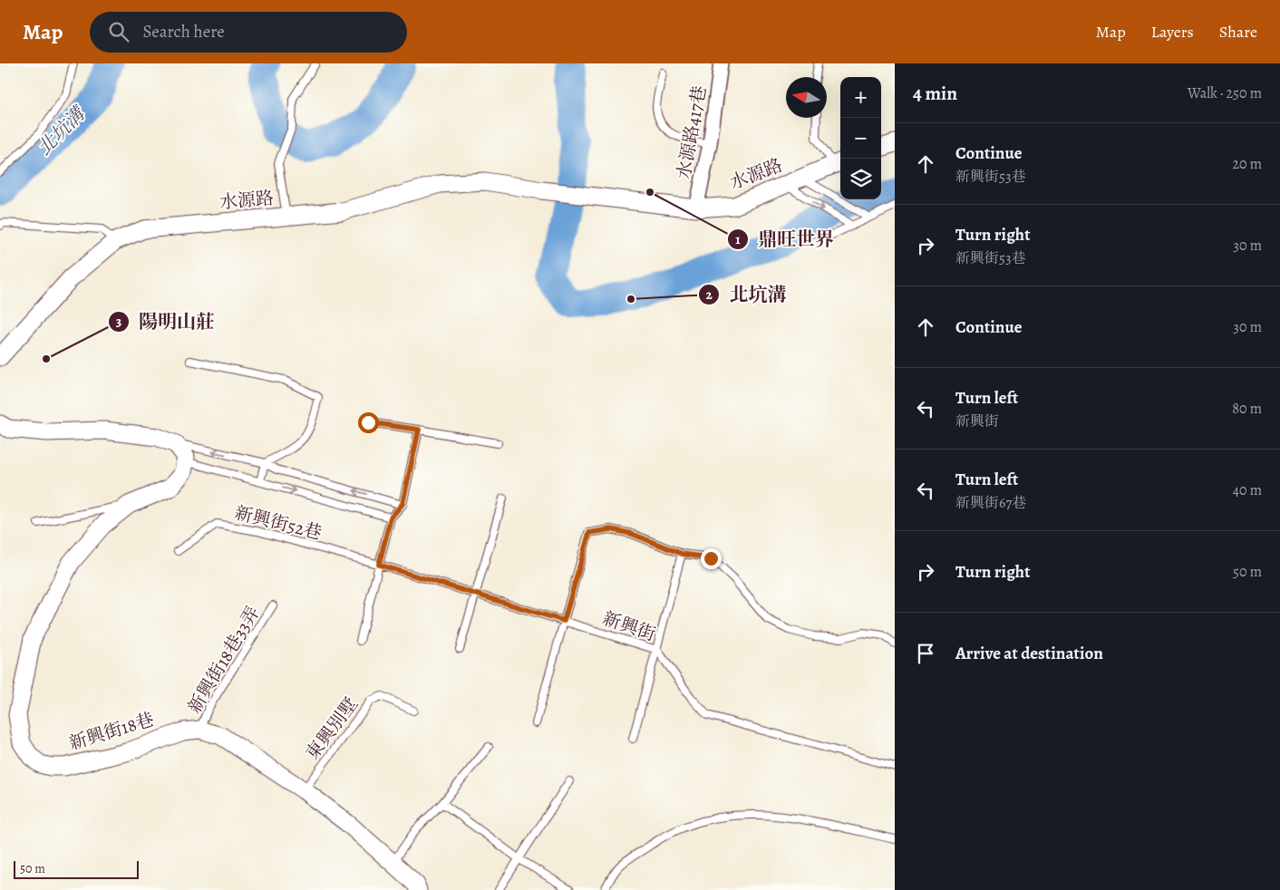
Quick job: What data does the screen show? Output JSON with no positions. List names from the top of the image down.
{
  "streets": {
    "street": ["水源路417巷", "水源路", "新興街18巷"],
    "lane": [
      "新興街52巷",
      "新興街",
      "新興街18巷33弄",
      "東興別墅"
    ]
  },
  "crossings": [
    ["水源路417巷", "水源路"],
    ["新興街52巷", "新興街"],
    ["新興街18巷33弄", "新興街18巷"],
    ["東興別墅", "新興街18巷"]
  ],
  "water": ["北坑溝"],
  "places": ["鼎旺世界", "北坑溝", "陽明山莊"],
  "scale_bar": "50 m",
  "north": "left",
  "page": {
    "header": "Map",
    "search": "Search here",
    "nav": ["Map", "Layers", "Share"],
    "heading": ["4 min", "Walk · 250 m"],
    "map_buttons": ["+", "−"],
    "list": [
      ["Continue", "新興街53巷", "20 m"],
      ["Turn right", "新興街53巷", "30 m"],
      ["Continue", "30 m"],
      ["Turn left", "新興街", "80 m"],
      ["Turn left", "新興街67巷", "40 m"],
      ["Turn right", "50 m"],
      "Arrive at destination"
    ],
    "scale": "50 m"
  }
}
